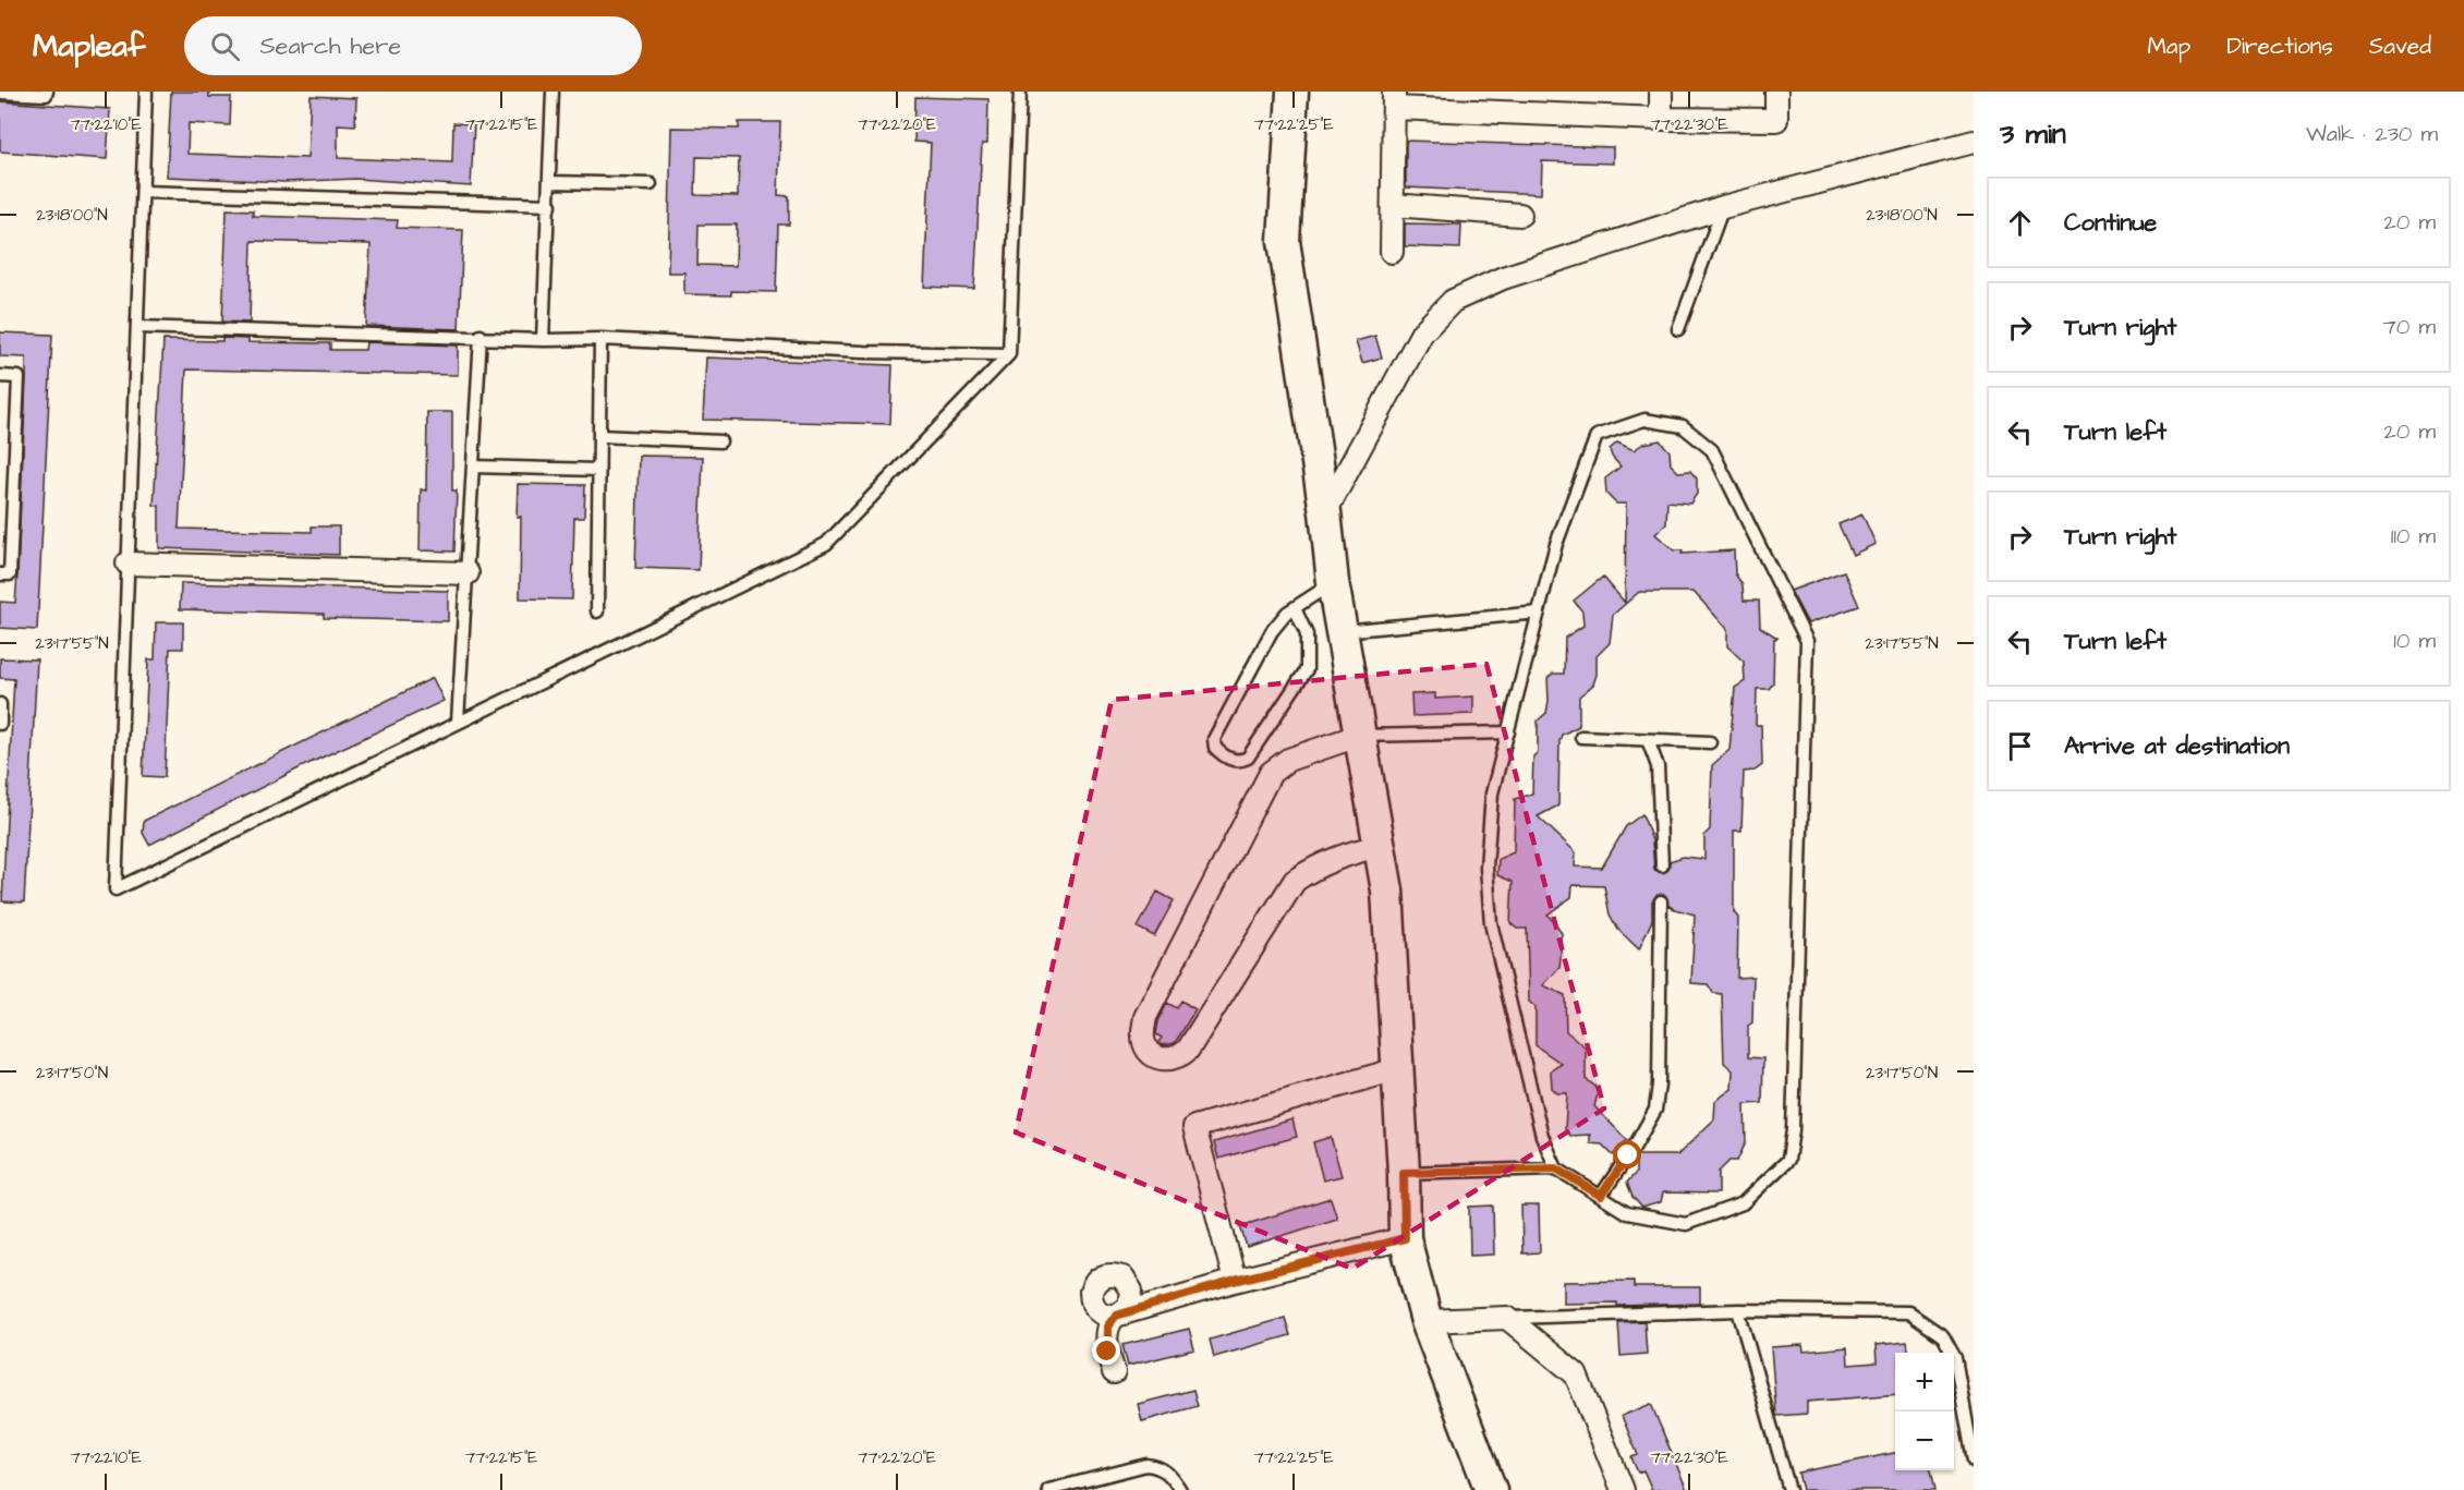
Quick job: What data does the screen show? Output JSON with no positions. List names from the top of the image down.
{
  "page": {
    "header": "Mapleaf",
    "search": "Search here",
    "nav": ["Map", "Directions", "Saved"],
    "heading": ["3 min", "Walk · 230 m"],
    "list": [
      ["Continue", "20 m"],
      ["Turn right", "70 m"],
      ["Turn left", "20 m"],
      ["Turn right", "110 m"],
      ["Turn left", "10 m"],
      "Arrive at destination"
    ],
    "map_buttons": ["+", "−"]
  },
  "coordinates": [
    "77°22'10\"E",
    "77°22'15\"E",
    "77°22'20\"E",
    "77°22'25\"E",
    "77°22'30\"E",
    "23°18'00\"N",
    "23°17'55\"N",
    "23°17'50\"N"
  ]
}
